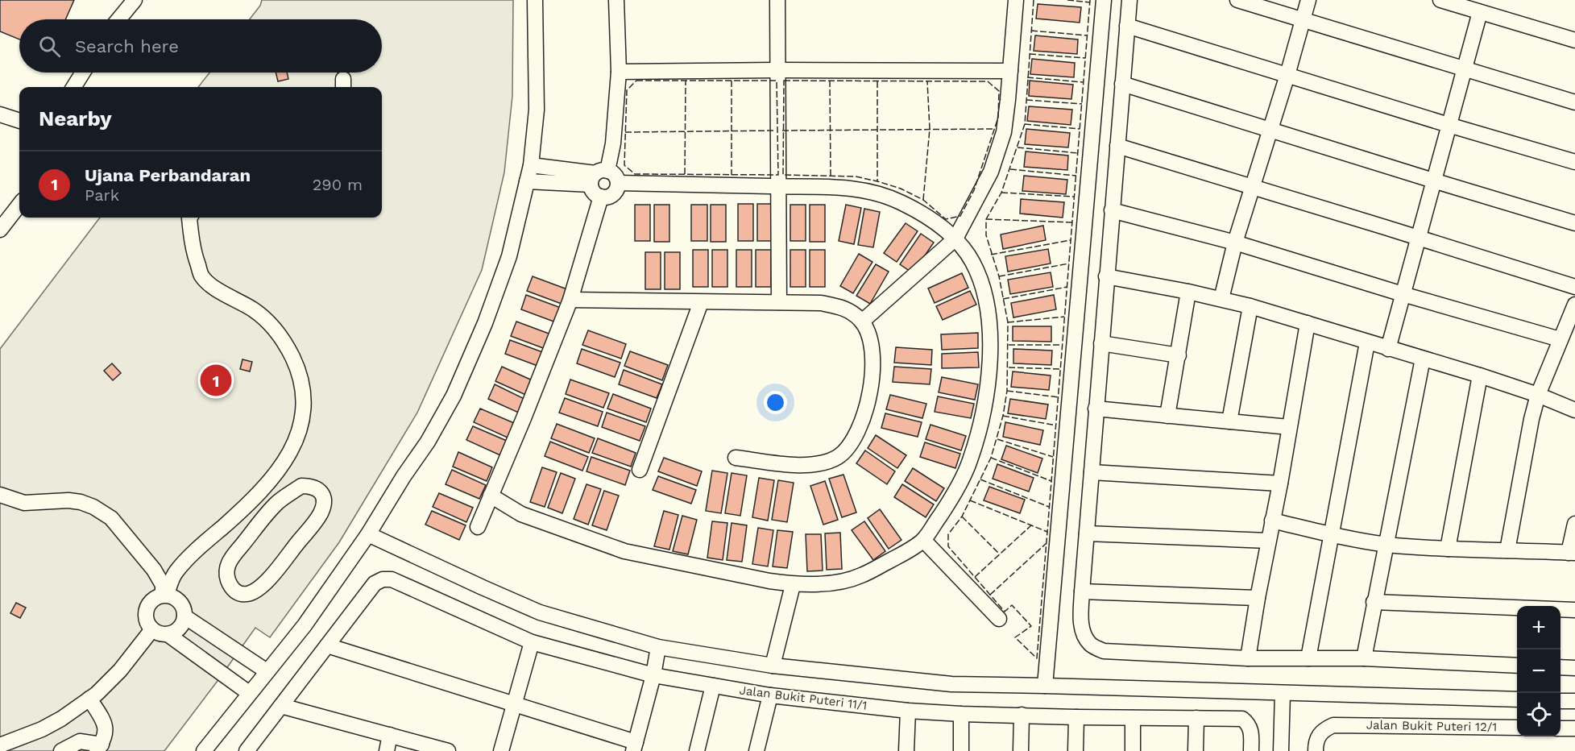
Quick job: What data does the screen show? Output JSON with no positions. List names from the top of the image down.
{
  "streets": {
    "street": ["Jalan Bukit Puteri 11/1", "Jalan Bukit Puteri 12/1"]
  },
  "page": {
    "search": "Search here",
    "heading": "Nearby",
    "list": [
      {
        "mark": "1",
        "name": "Ujana Perbandaran",
        "note": "Park",
        "value": "290 m"
      }
    ],
    "pins": "1",
    "map_buttons": ["+", "−"]
  }
}
